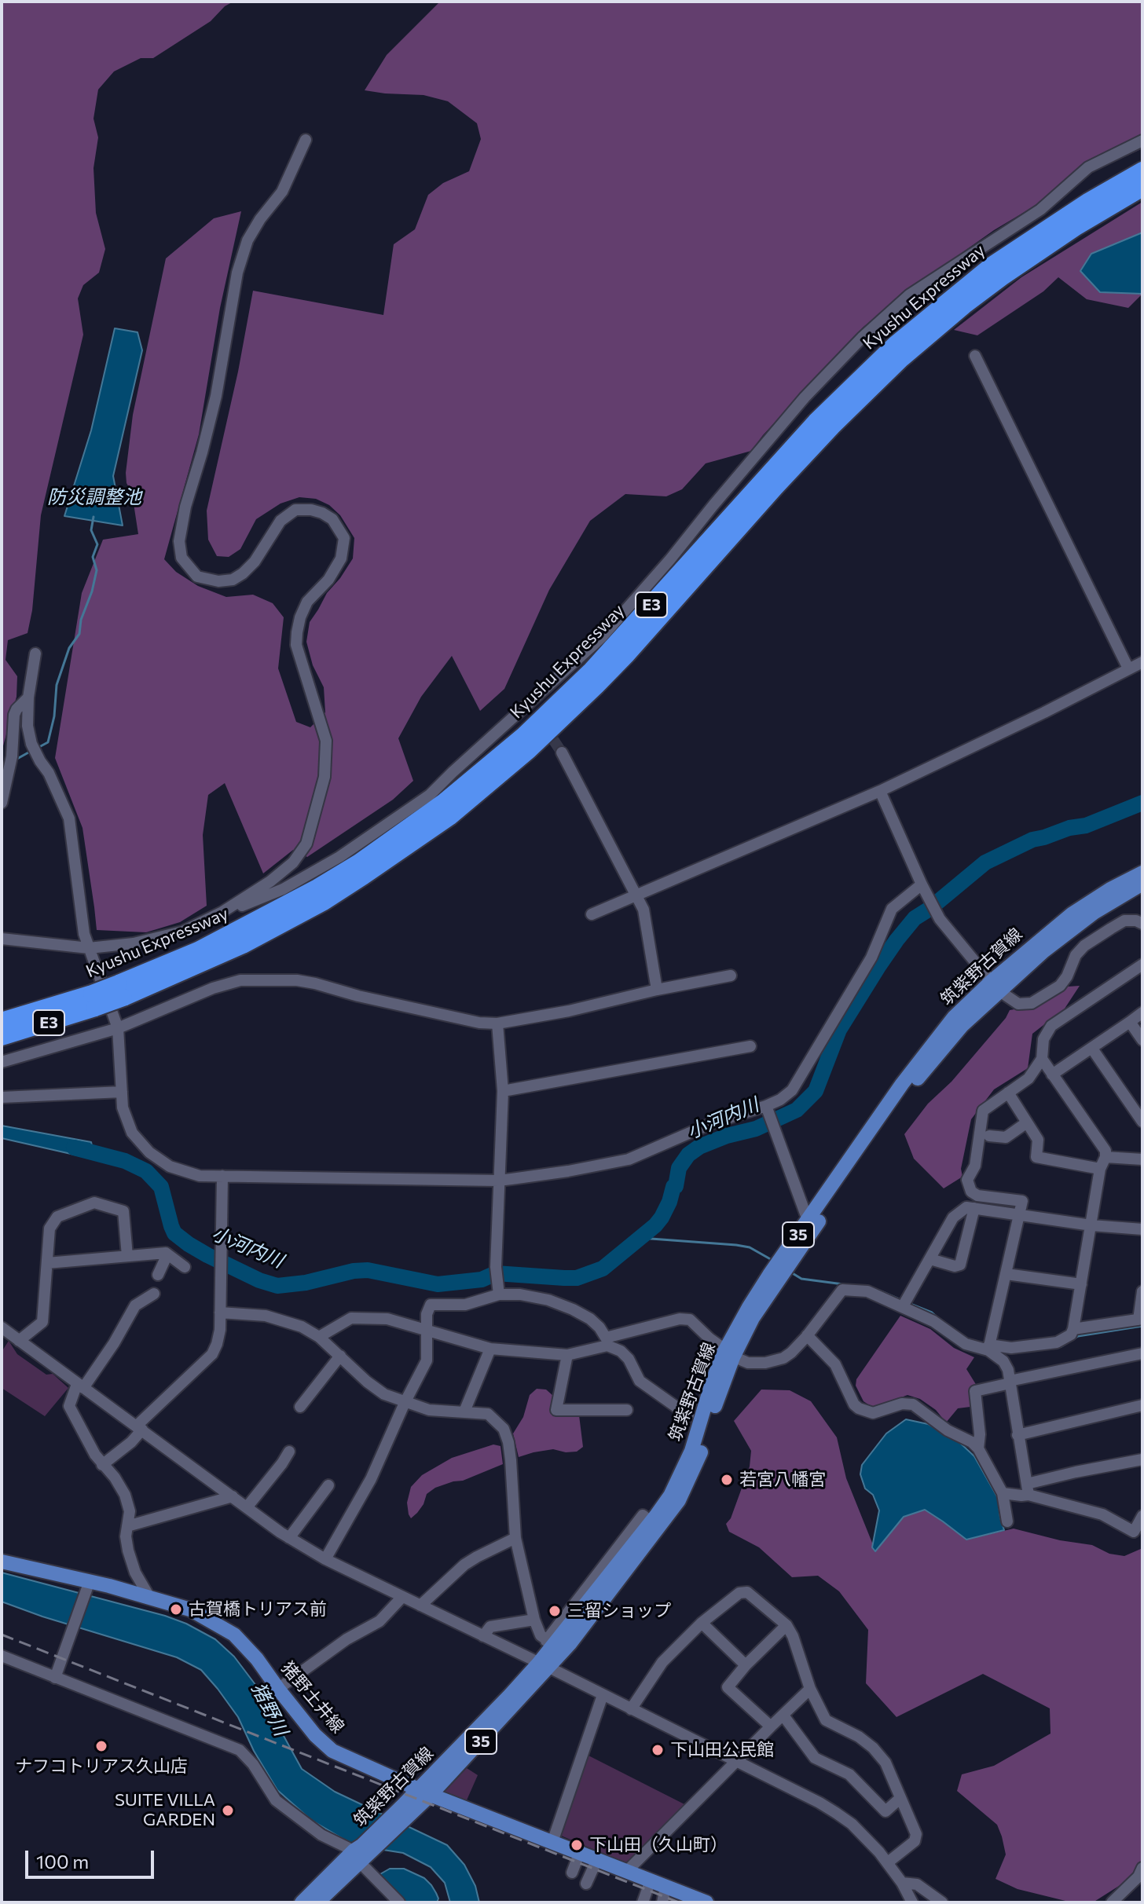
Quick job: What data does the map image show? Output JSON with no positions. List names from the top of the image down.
{
  "streets": {
    "highway": ["Kyushu Expressway", "E3"],
    "main road": ["筑紫野古賀線", "35", "猪野土井線"]
  },
  "crossings": [
    ["筑紫野古賀線", "猪野土井線"]
  ],
  "water": ["防災調整池", "小河内川", "猪野川"],
  "places": [
    "若宮八幡宮",
    "古賀橋トリアス前",
    "三留ショップ",
    "ナフコトリアス久山店",
    "下山田公民館",
    "SUITE VILLA GARDEN",
    "下山田（久山町）"
  ],
  "scale_bar": "100 m"
}
